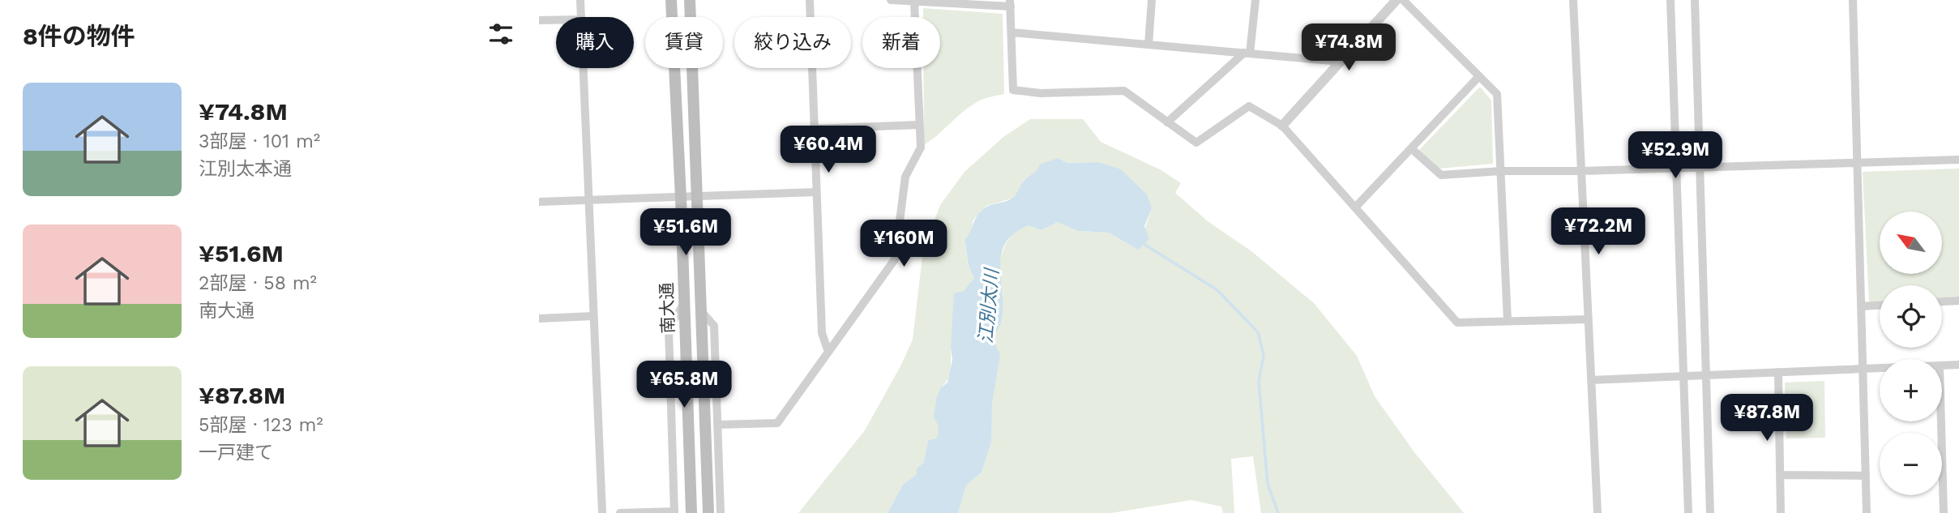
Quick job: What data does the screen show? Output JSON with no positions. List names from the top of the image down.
{
  "streets": {
    "main road": ["南大通"]
  },
  "water": ["江別太川"],
  "north": "top left",
  "page": {
    "heading": "8件の物件",
    "chip": [
      "購入",
      "賃貸",
      "絞り込み",
      "新着"
    ],
    "price": [
      "¥74.8M",
      "¥60.4M",
      "¥52.9M",
      "¥72.2M",
      "¥51.6M",
      "¥160M",
      "¥65.8M",
      "¥87.8M"
    ],
    "list": [
      {
        "name": "¥74.8M",
        "note": "3部屋 · 101 m² · 江別太本通"
      },
      {
        "name": "¥51.6M",
        "note": "2部屋 · 58 m² · 南大通"
      },
      {
        "name": "¥87.8M",
        "note": "5部屋 · 123 m² · 一戸建て"
      }
    ],
    "map_buttons": ["+", "−"]
  }
}
